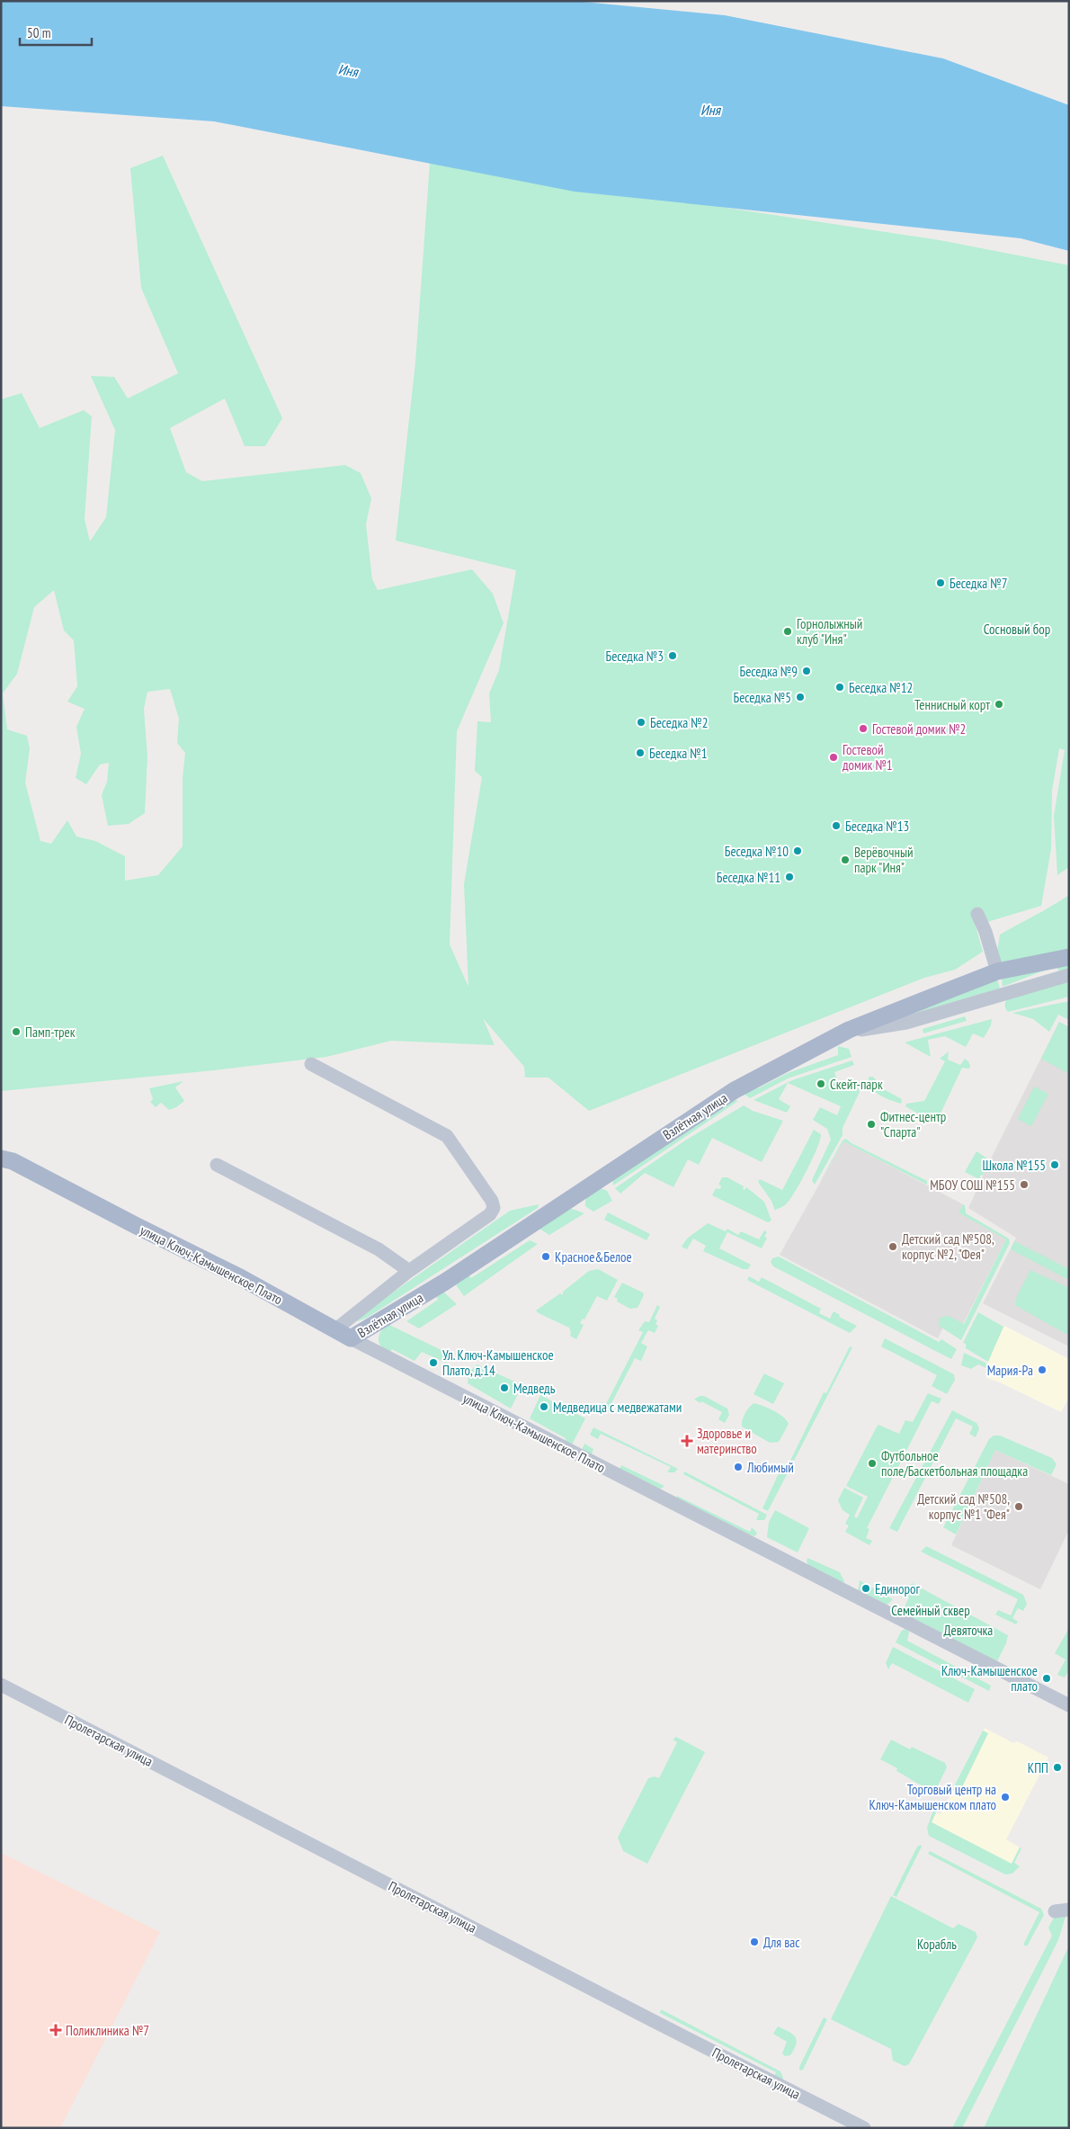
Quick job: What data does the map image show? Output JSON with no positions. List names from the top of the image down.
{
  "streets": {
    "main road": ["Взлётная улица", "улица Ключ-Камышенское Плато"],
    "street": ["Пролетарская улица"]
  },
  "crossings": [
    ["Взлётная улица", "улица Ключ-Камышенское Плато"]
  ],
  "water": ["Иня"],
  "parks": [
    "Сосновый бор",
    "Семейный сквер",
    "Девяточка",
    "Корабль"
  ],
  "places": {
    "other": [
      "Беседка №7",
      "Горнолыжный клуб \"Иня\"",
      "Беседка №3",
      "Беседка №9",
      "Беседка №12",
      "Беседка №5",
      "Теннисный корт",
      "Беседка №2",
      "Гостевой домик №2",
      "Беседка №1",
      "Гостевой домик №1",
      "Беседка №13",
      "Беседка №10",
      "Верёвочный парк \"Иня\"",
      "Беседка №11",
      "Памп-трек",
      "Скейт-парк",
      "Фитнес-центр \"Спарта\"",
      "Школа №155",
      "МБОУ СОШ №155",
      "Детский сад №508, корпус №2, \"Фея\"",
      "Красное&Белое",
      "Ул. Ключ-Камышенское Плато, д.14",
      "Мария-Ра",
      "Медведь",
      "Медведица с медвежатами",
      "Футбольное поле/Баскетбольная площадка",
      "Любимый",
      "Детский сад №508, корпус №1 \"Фея\"",
      "Единорог",
      "Ключ-Камышенское плато",
      "КПП",
      "Торговый центр на Ключ-Камышенском плато",
      "Для вас"
    ],
    "health": ["Здоровье и материнство", "Поликлиника №7"]
  },
  "scale_bar": "50 m"
}
